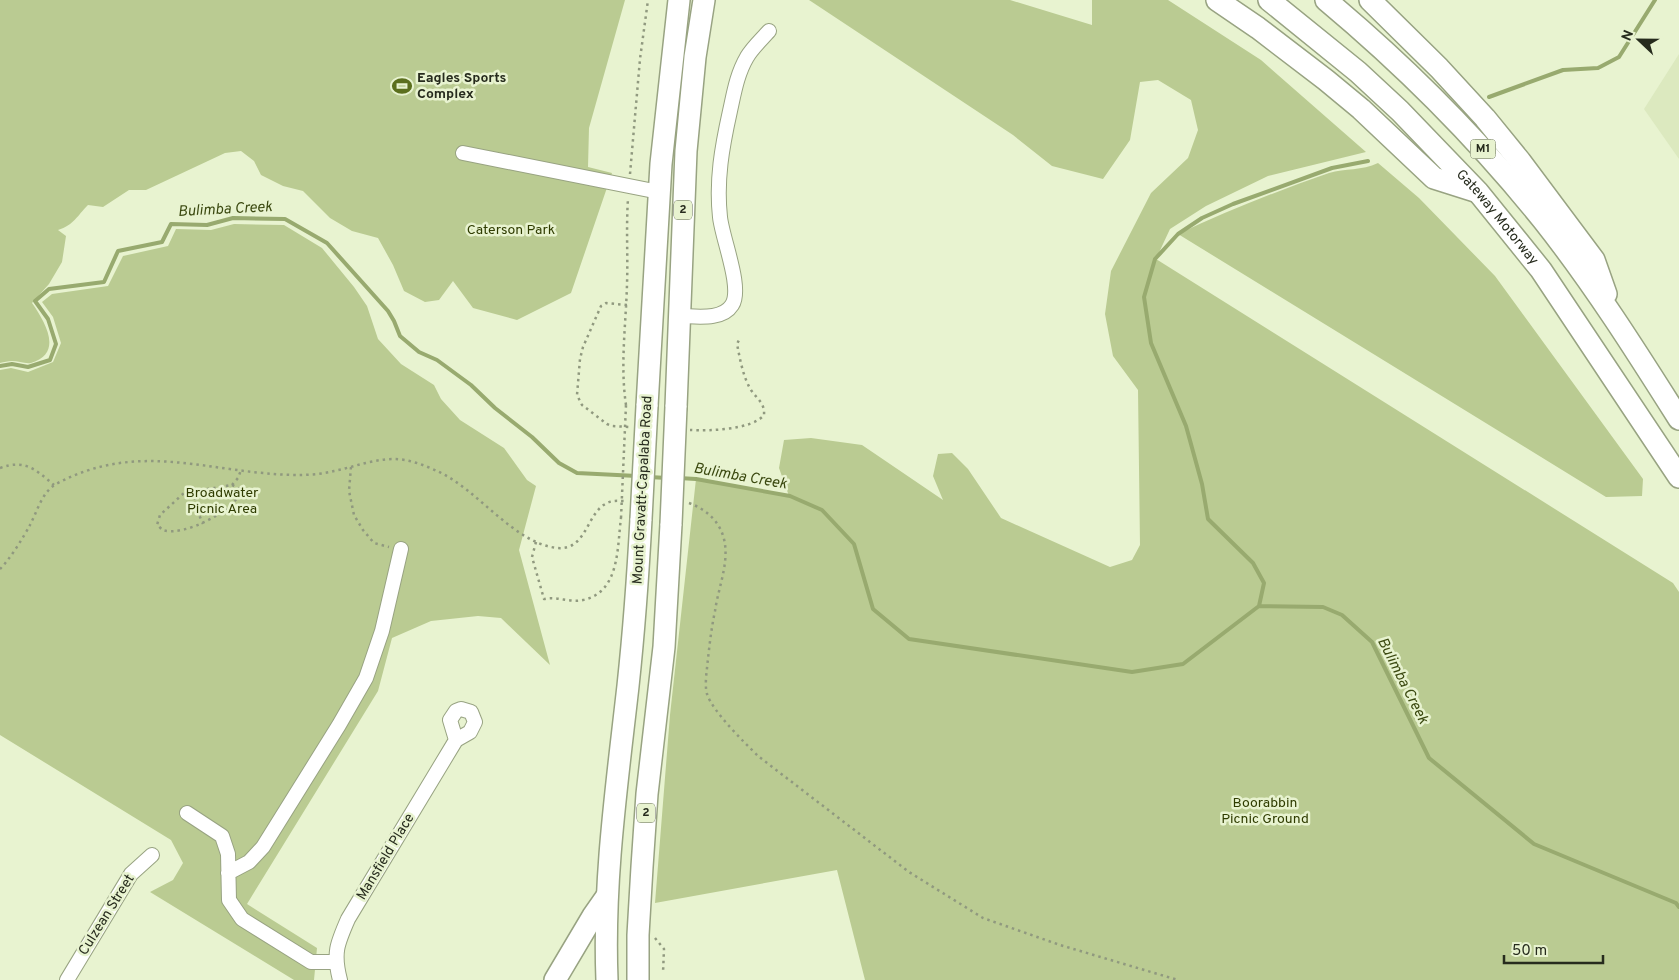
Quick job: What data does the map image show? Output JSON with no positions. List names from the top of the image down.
{
  "streets": {
    "highway": [
      "M1",
      "2",
      "Gateway Motorway",
      "Mount Gravatt-Capalaba Road"
    ],
    "street": ["Mansfield Place", "Culzean Street"]
  },
  "water": ["Bulimba Creek"],
  "parks": ["Caterson Park", "Broadwater Picnic Area", "Boorabbin Picnic Ground"],
  "places": {
    "sports": ["Eagles Sports Complex"]
  },
  "scale_bar": "50 m",
  "north": "left"
}
